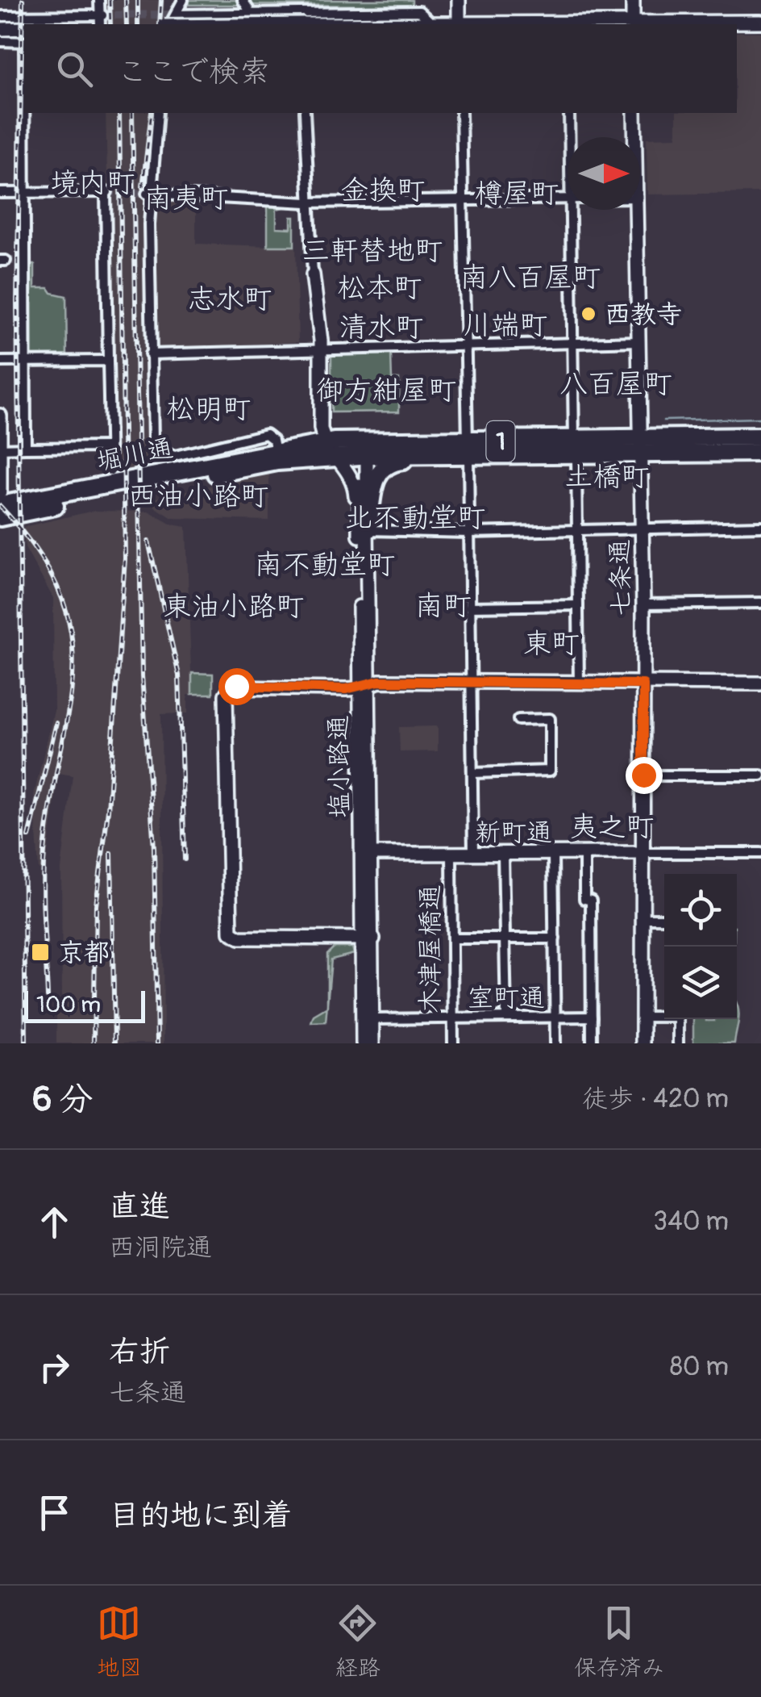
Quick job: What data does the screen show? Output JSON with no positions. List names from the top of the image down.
{
  "streets": {
    "highway": ["1", "堀川通"],
    "street": [
      "七条通",
      "塩小路通",
      "新町通",
      "木津屋橋通",
      "室町通"
    ]
  },
  "crossings": [
    ["1", "堀川通"],
    ["1", "塩小路通"],
    ["堀川通", "七条通"],
    ["堀川通", "塩小路通"],
    ["七条通", "新町通"],
    ["塩小路通", "新町通"],
    ["塩小路通", "室町通"],
    ["新町通", "木津屋橋通"],
    ["木津屋橋通", "室町通"]
  ],
  "districts": [
    "境内町",
    "金換町",
    "樽屋町",
    "南夷町",
    "三軒替地町",
    "南八百屋町",
    "松本町",
    "志水町",
    "川端町",
    "清水町",
    "八百屋町",
    "御方紺屋町",
    "松明町",
    "土橋町",
    "西油小路町",
    "北不動堂町",
    "南不動堂町",
    "南町",
    "東油小路町",
    "東町",
    "夷之町"
  ],
  "places": {
    "other": ["西教寺"],
    "transit": ["京都"]
  },
  "scale_bar": "100 m",
  "north": "right",
  "page": {
    "search": "ここで検索",
    "scale": "100 m",
    "heading": ["6 分", "徒歩 · 420 m"],
    "list": [
      ["直進", "西洞院通", "340 m"],
      ["右折", "七条通", "80 m"],
      "目的地に到着"
    ],
    "nav": ["地図", "経路", "保存済み"]
  }
}
